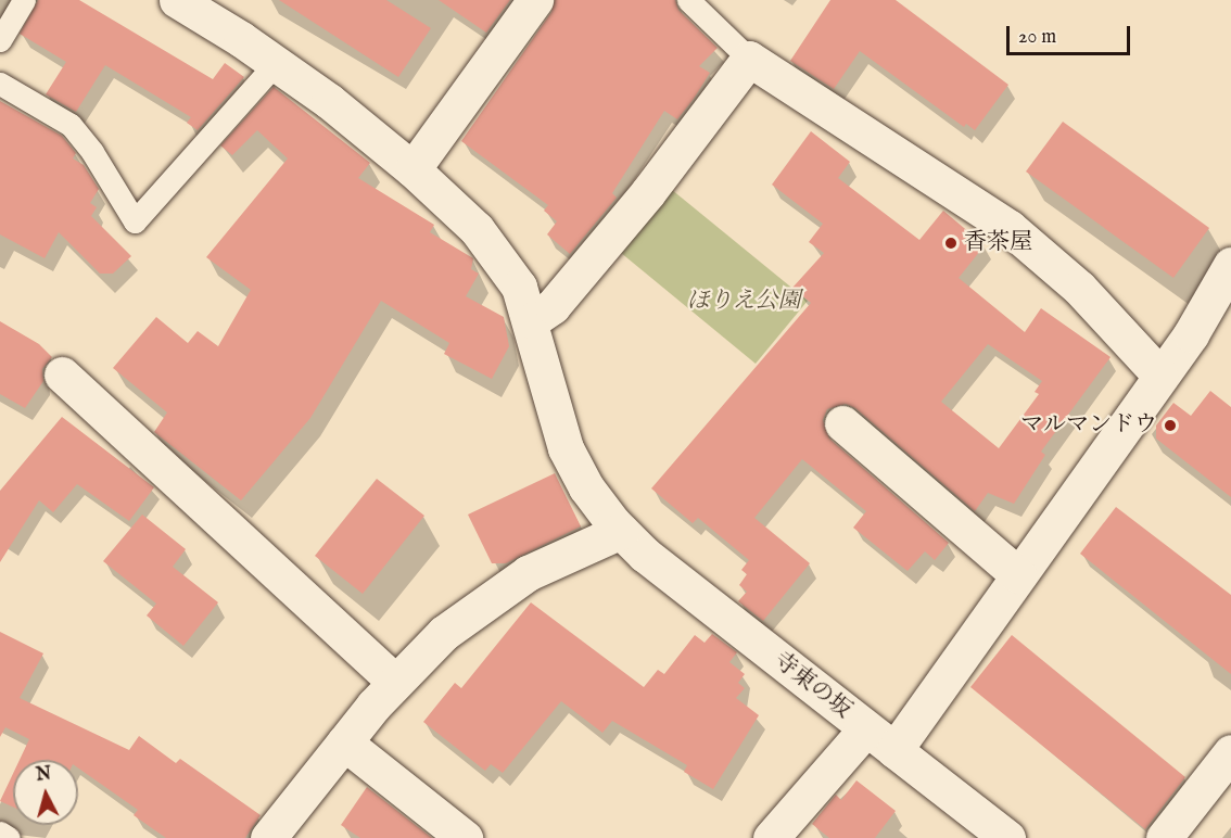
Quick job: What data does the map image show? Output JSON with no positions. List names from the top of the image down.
{
  "streets": {
    "street": ["寺東の坂"]
  },
  "parks": ["ほりえ公園"],
  "places": ["香茶屋", "マルマンドウ"],
  "scale_bar": "20 m",
  "north": "top"
}
